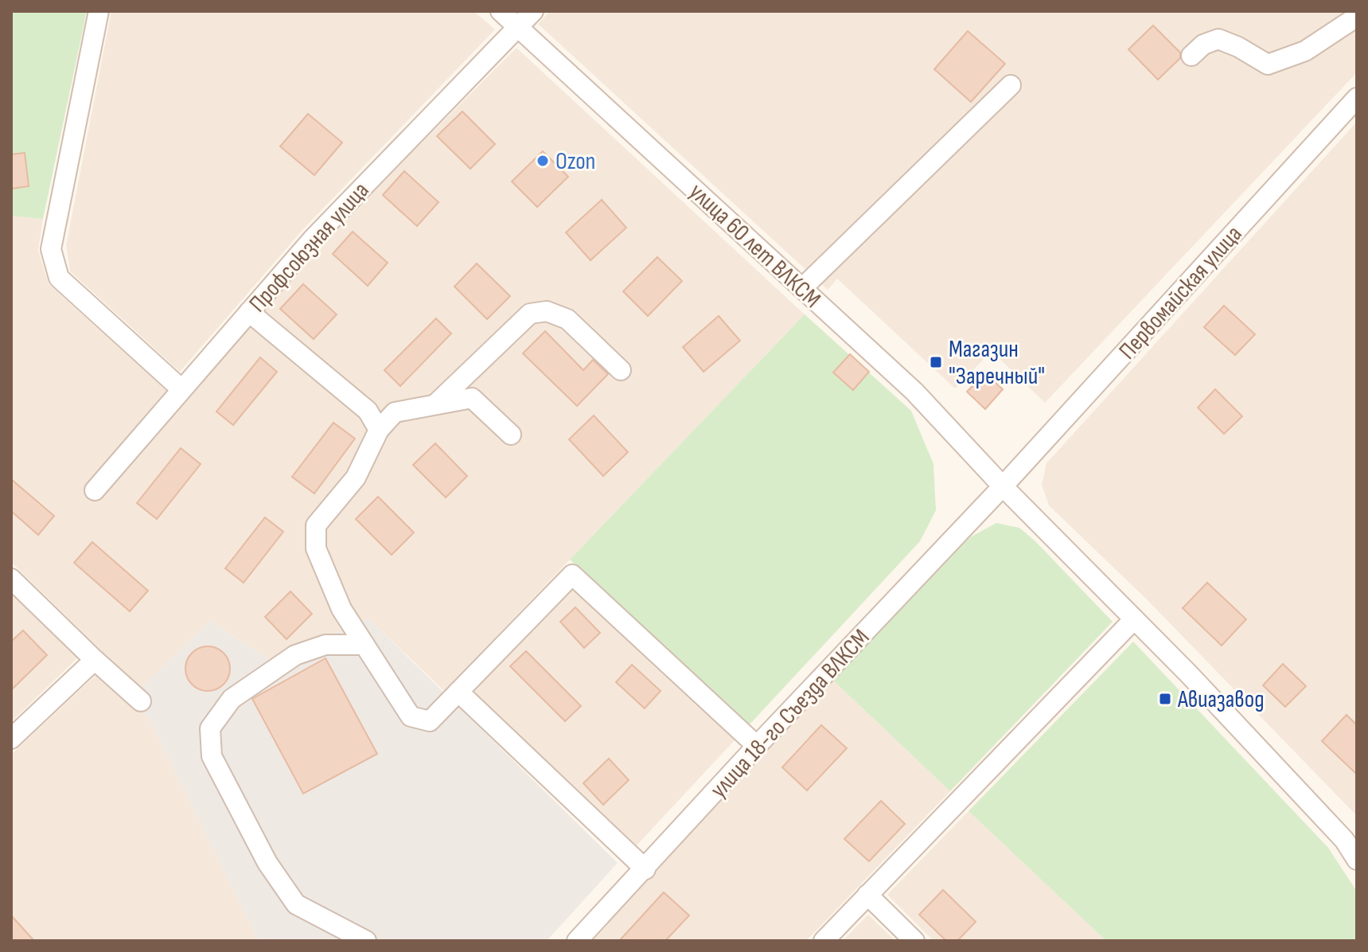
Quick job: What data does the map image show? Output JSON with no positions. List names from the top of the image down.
{
  "streets": {
    "street": [
      "улица 60 лет ВЛКСМ",
      "Профсоюзная улица",
      "Первомайская улица",
      "улица 18-го Съезда ВЛКСМ"
    ]
  },
  "crossings": [
    ["улица 60 лет ВЛКСМ", "Профсоюзная улица"],
    ["улица 60 лет ВЛКСМ", "Первомайская улица"],
    ["улица 60 лет ВЛКСМ", "улица 18-го Съезда ВЛКСМ"],
    ["Первомайская улица", "улица 18-го Съезда ВЛКСМ"]
  ],
  "places": {
    "other": ["Ozon"],
    "transit": ["Магазин \"Заречный\"", "Авиазавод"]
  }
}
